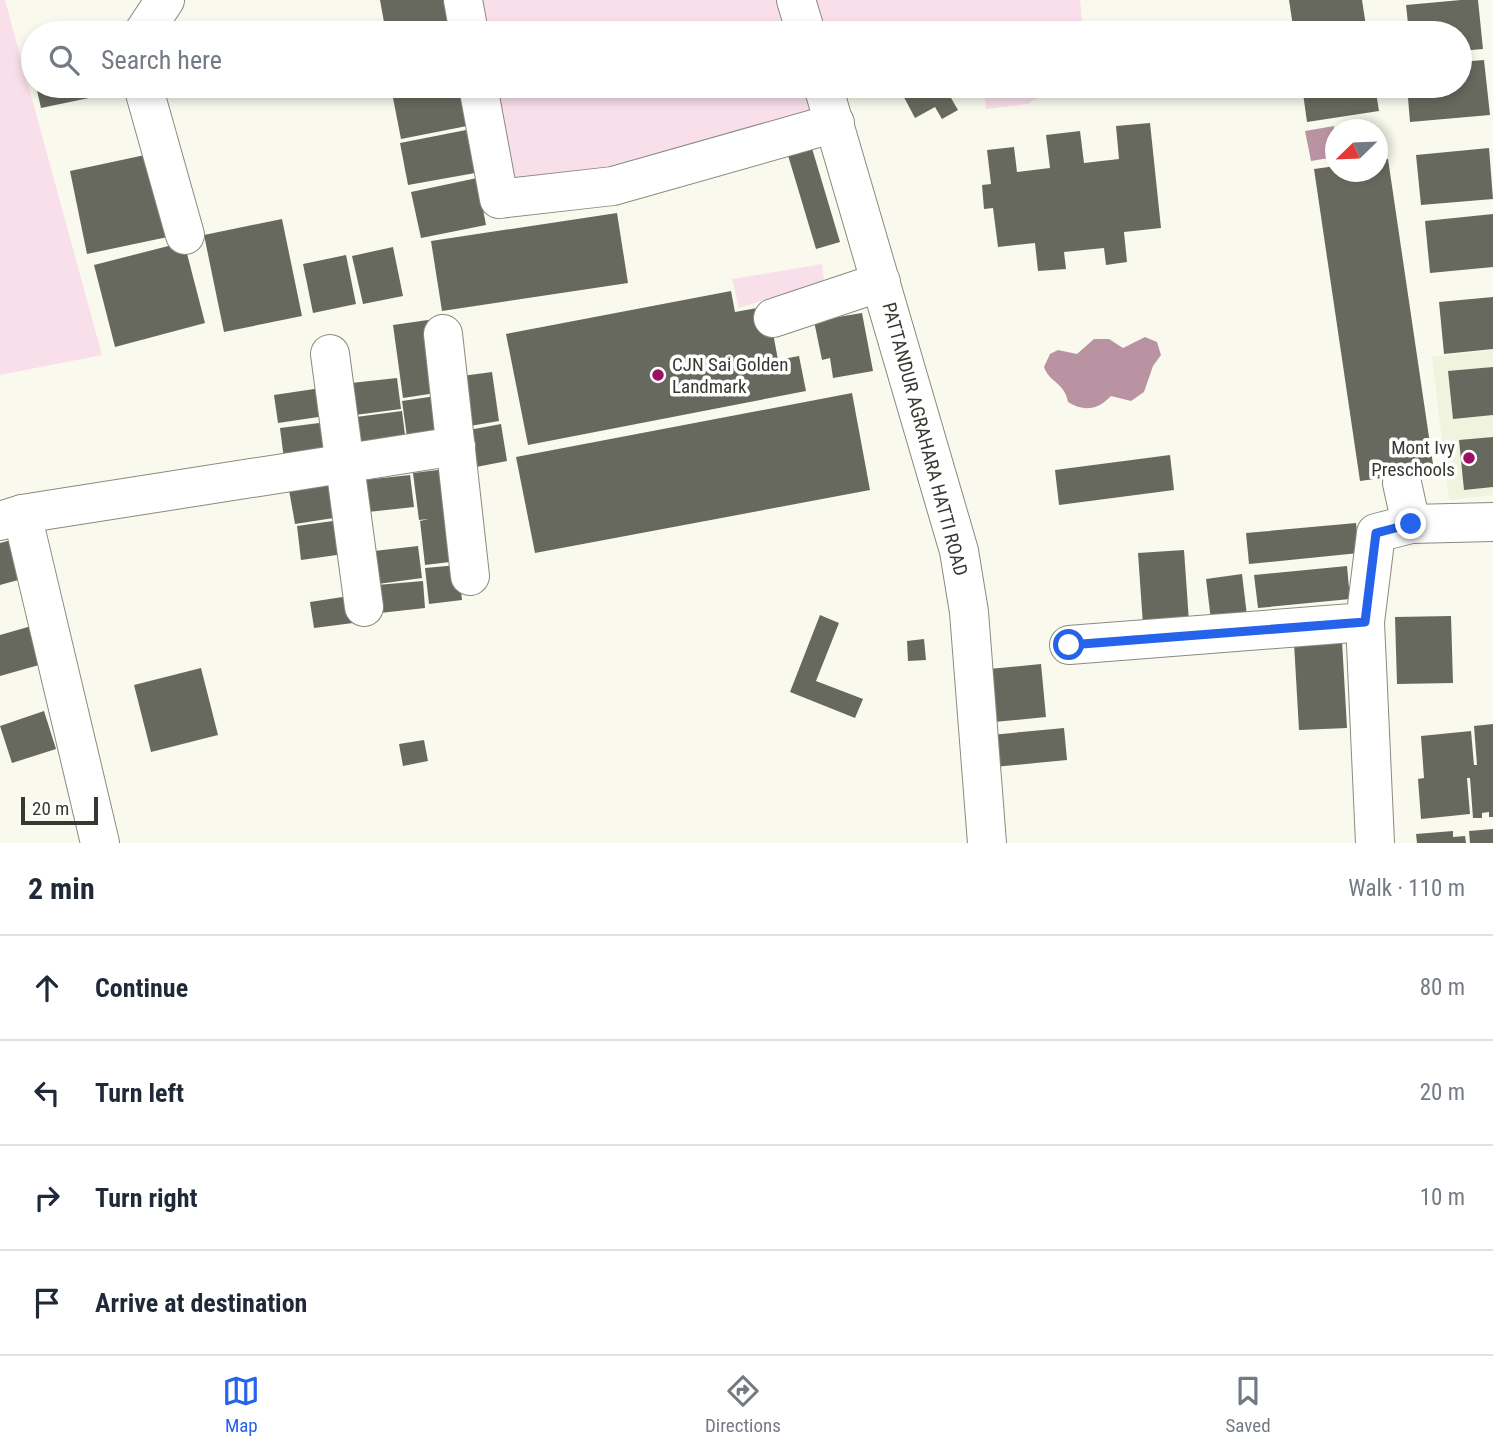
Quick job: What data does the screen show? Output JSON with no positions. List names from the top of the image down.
{
  "streets": {
    "street": ["PATTANDUR AGRAHARA HATTI ROAD"]
  },
  "places": ["CJN Sai Golden Landmark", "Mont Ivy Preschools"],
  "scale_bar": "20 m",
  "north": "bottom left",
  "page": {
    "search": "Search here",
    "scale": "20 m",
    "heading": ["2 min", "Walk · 110 m"],
    "list": [
      ["Continue", "80 m"],
      ["Turn left", "20 m"],
      ["Turn right", "10 m"],
      "Arrive at destination"
    ],
    "nav": ["Map", "Directions", "Saved"]
  }
}
